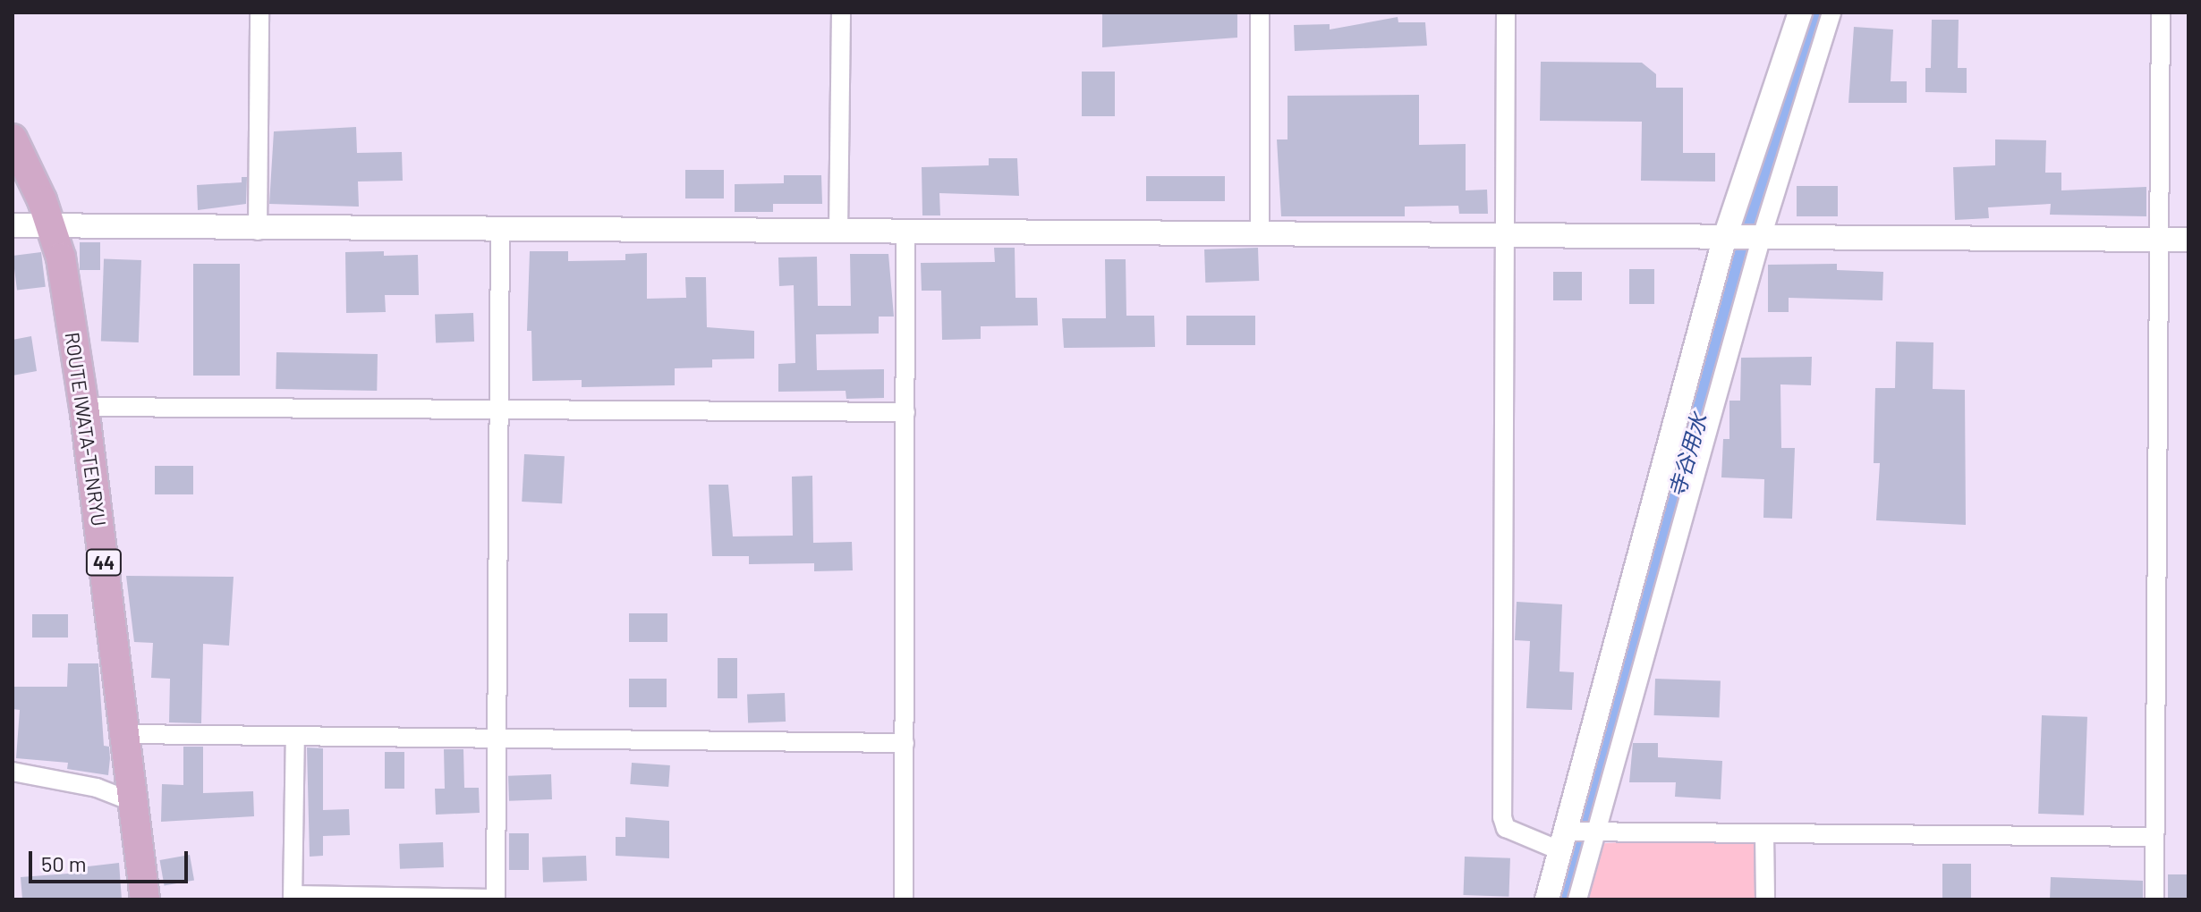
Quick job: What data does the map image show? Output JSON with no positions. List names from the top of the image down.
{
  "streets": {
    "main road": ["ROUTE IWATA-TENRYU", "44"]
  },
  "water": ["寺谷用水"],
  "scale_bar": "50 m"
}
